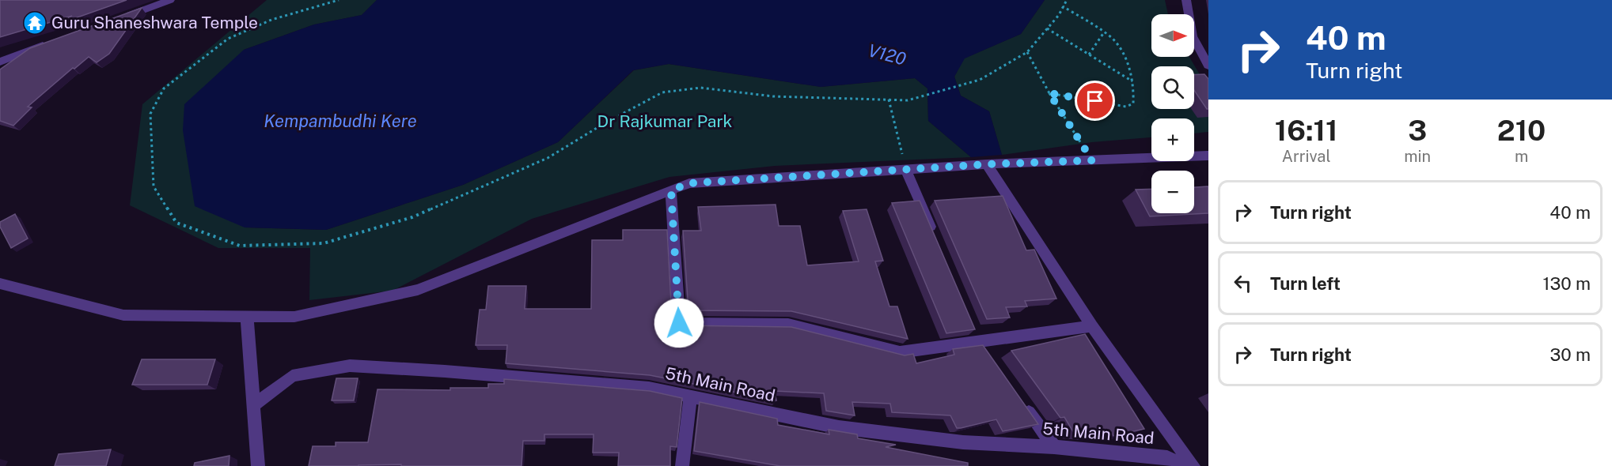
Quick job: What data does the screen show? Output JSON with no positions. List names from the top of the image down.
{
  "streets": {
    "street": ["5th Main Road"]
  },
  "water": ["V120", "Kempambudhi Kere"],
  "parks": ["Dr Rajkumar Park"],
  "places": {
    "temple": ["Guru Shaneshwara Temple"]
  },
  "north": "right",
  "page": {
    "turn": ["40 m", "Turn right"],
    "map_buttons": ["+", "−"],
    "eta": [
      "16:11",
      "Arrival",
      "3",
      "min",
      "210",
      "m"
    ],
    "list": [
      {
        "name": "Turn right",
        "value": "40 m"
      },
      {
        "name": "Turn left",
        "value": "130 m"
      },
      {
        "name": "Turn right",
        "value": "30 m"
      }
    ]
  }
}
